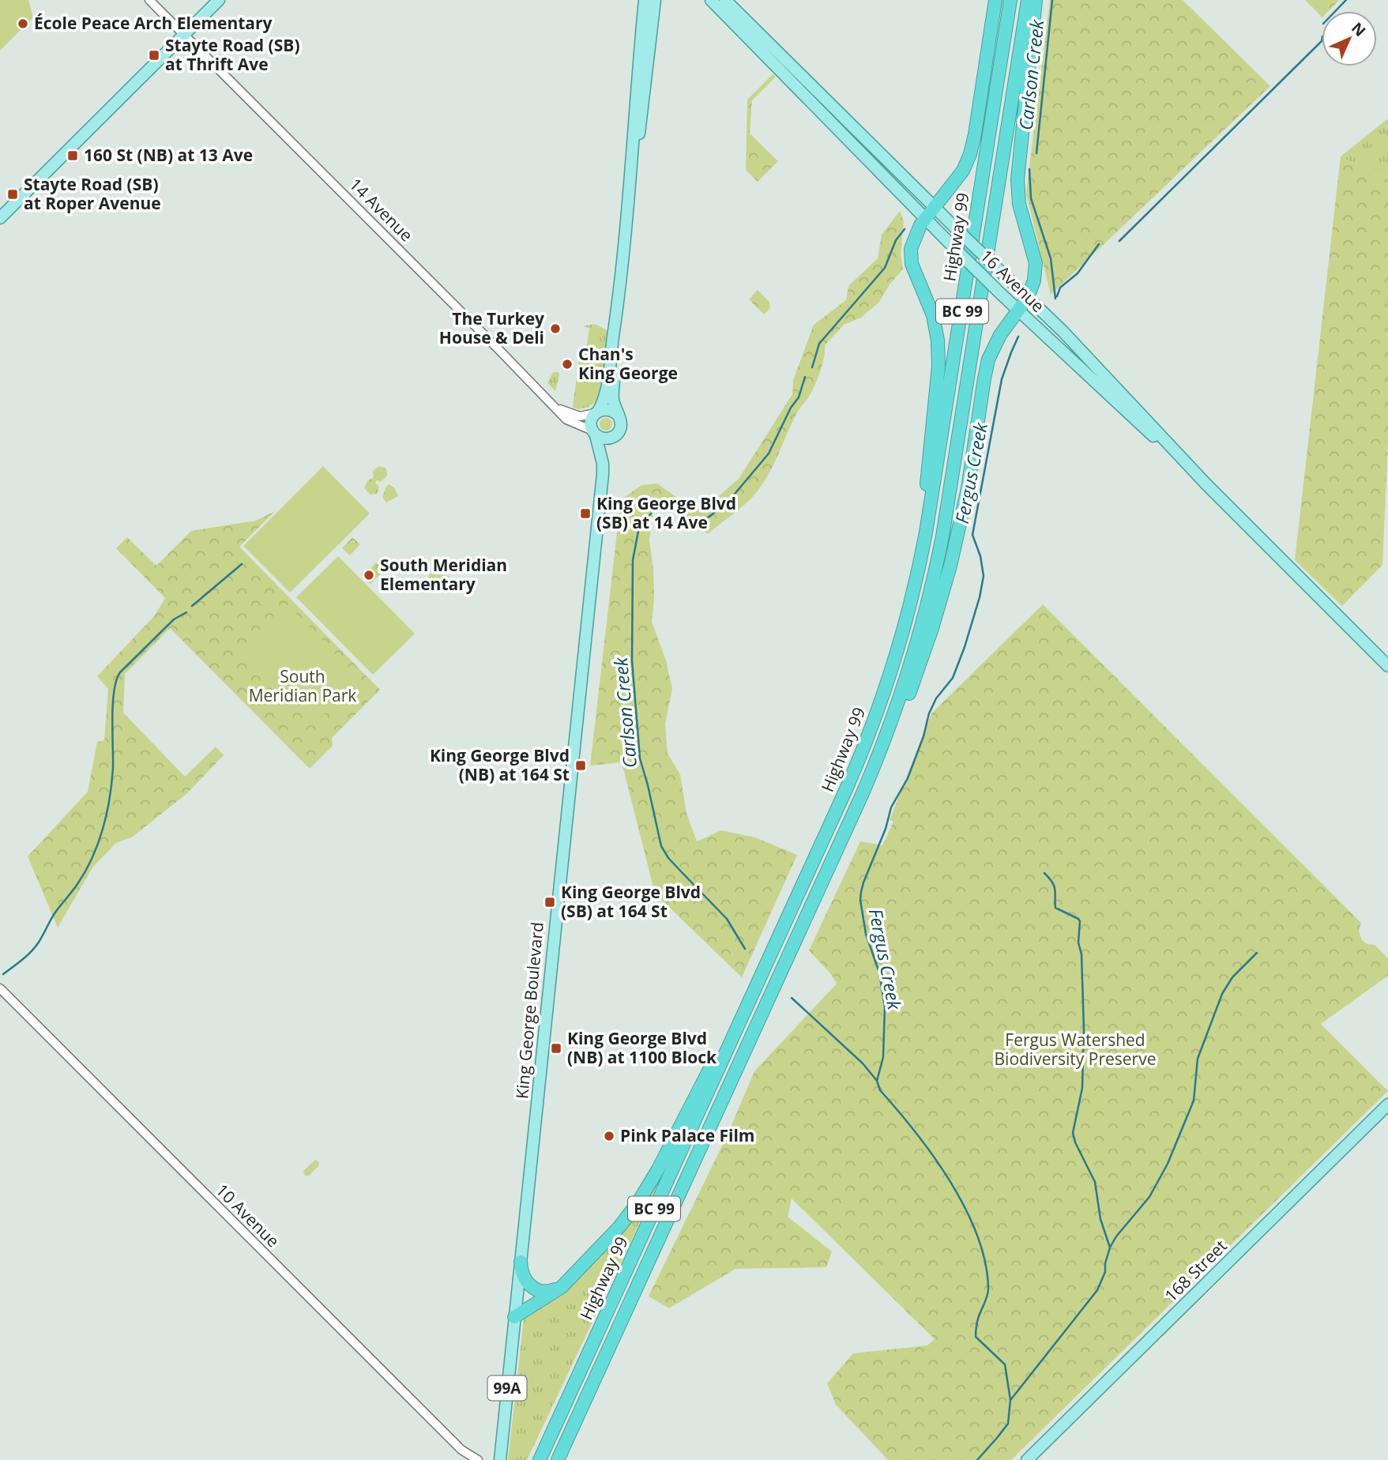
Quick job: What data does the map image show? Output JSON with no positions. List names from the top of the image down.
{
  "streets": {
    "highway": ["Highway 99", "BC 99"],
    "main road": [
      "16 Avenue",
      "King George Boulevard",
      "168 Street",
      "99A"
    ],
    "street": ["14 Avenue", "10 Avenue"]
  },
  "crossings": [
    ["14 Avenue", "King George Boulevard"]
  ],
  "water": ["Carlson Creek", "Fergus Creek"],
  "parks": ["South Meridian Park", "Fergus Watershed Biodiversity Preserve"],
  "places": {
    "other": [
      "École Peace Arch Elementary",
      "The Turkey House & Deli",
      "Chan's King George",
      "South Meridian Elementary",
      "Pink Palace Film"
    ],
    "transit": [
      "Stayte Road (SB) at Thrift Ave",
      "160 St (NB) at 13 Ave",
      "Stayte Road (SB) at Roper Avenue",
      "King George Blvd (SB) at 14 Ave",
      "King George Blvd (NB) at 164 St",
      "King George Blvd (SB) at 164 St",
      "King George Blvd (NB) at 1100 Block"
    ]
  },
  "north": "top right"
}
